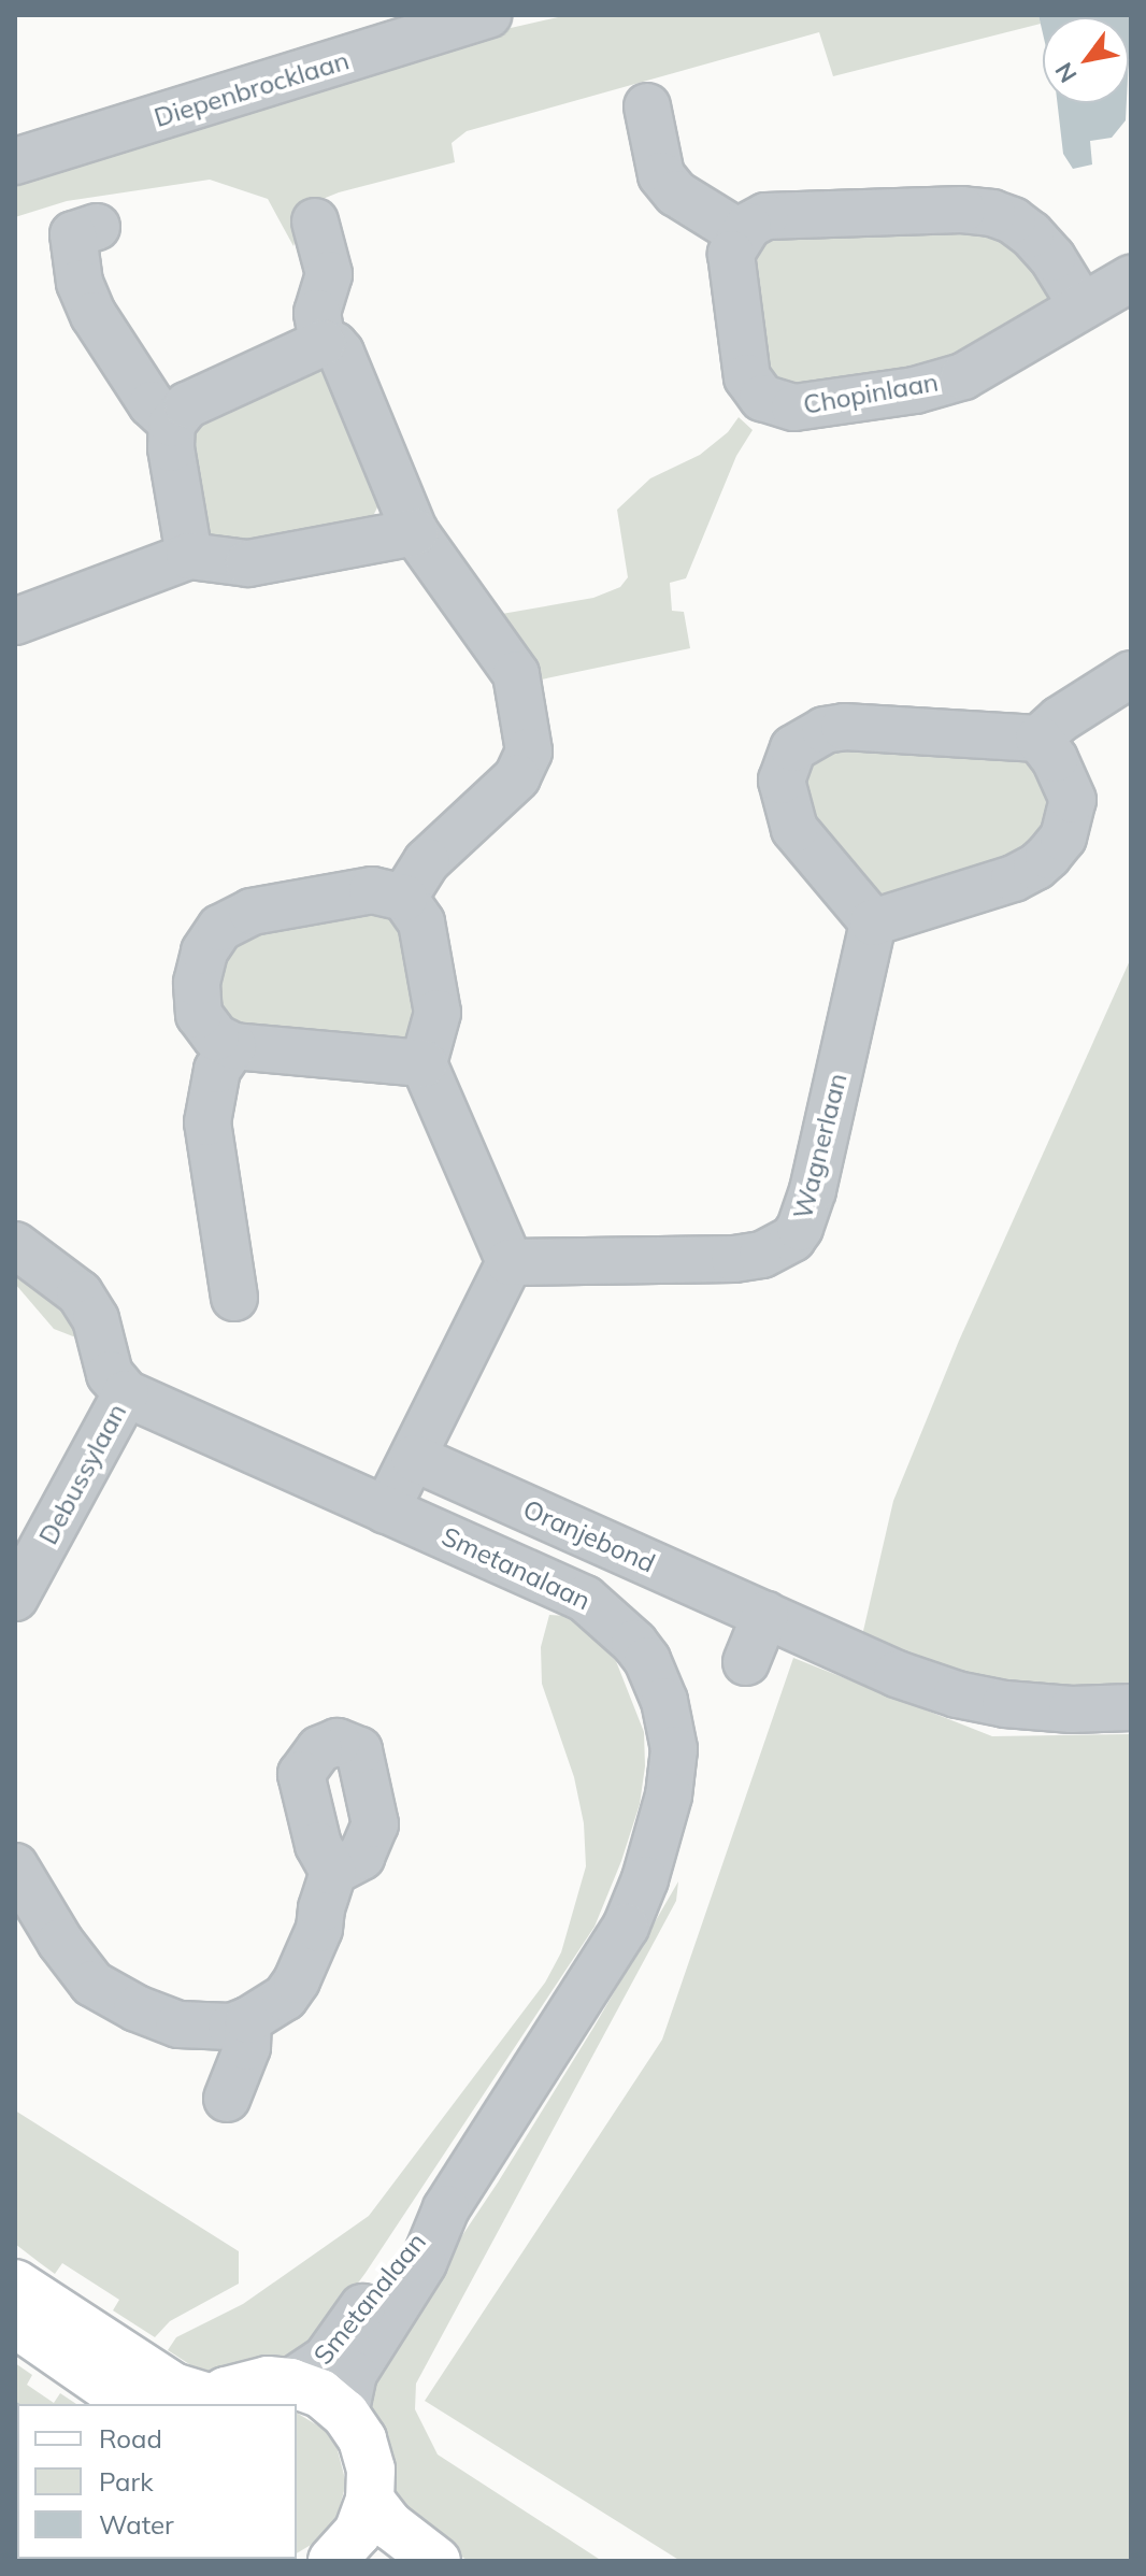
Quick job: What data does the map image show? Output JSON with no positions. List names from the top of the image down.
{
  "streets": {
    "street": [
      "Diepenbrocklaan",
      "Chopinlaan",
      "Wagnerlaan",
      "Debussylaan",
      "Oranjebond",
      "Smetanalaan"
    ]
  },
  "crossings": [
    ["Debussylaan", "Smetanalaan"]
  ],
  "legend": ["Road", "Park", "Water"],
  "north": "bottom left"
}
